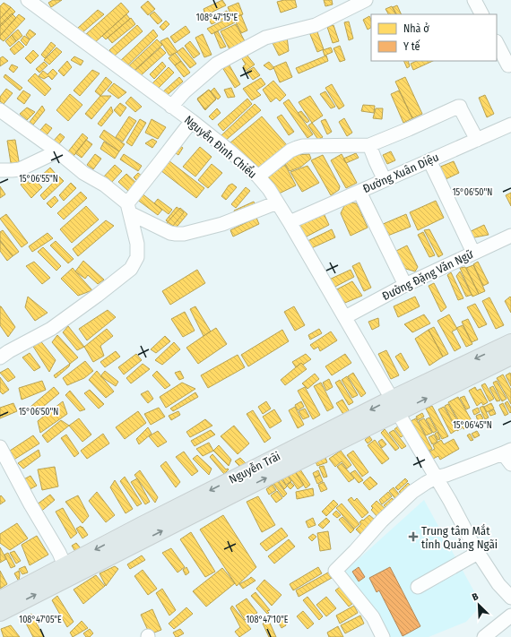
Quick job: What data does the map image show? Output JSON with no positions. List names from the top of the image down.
{
  "streets": {
    "main road": ["Nguyễn Trãi"],
    "street": ["Nguyễn Đình Chiểu", "Đường Xuân Diệu", "Đường Đặng Văn Ngữ"]
  },
  "crossings": [
    ["Nguyễn Đình Chiểu", "Đường Xuân Diệu"],
    ["Nguyễn Đình Chiểu", "Đường Đặng Văn Ngữ"],
    ["Nguyễn Đình Chiểu", "Nguyễn Trãi"]
  ],
  "places": {
    "health": ["Trung tâm Mắt tỉnh Quảng Ngãi"]
  },
  "legend": ["Nhà ở", "Y tế"],
  "north": "top left",
  "coordinates": [
    "108°47'15\"E",
    "15°06'55\"N",
    "15°06'50\"N",
    "15°06'45\"N",
    "108°47'05\"E",
    "108°47'10\"E"
  ]
}
